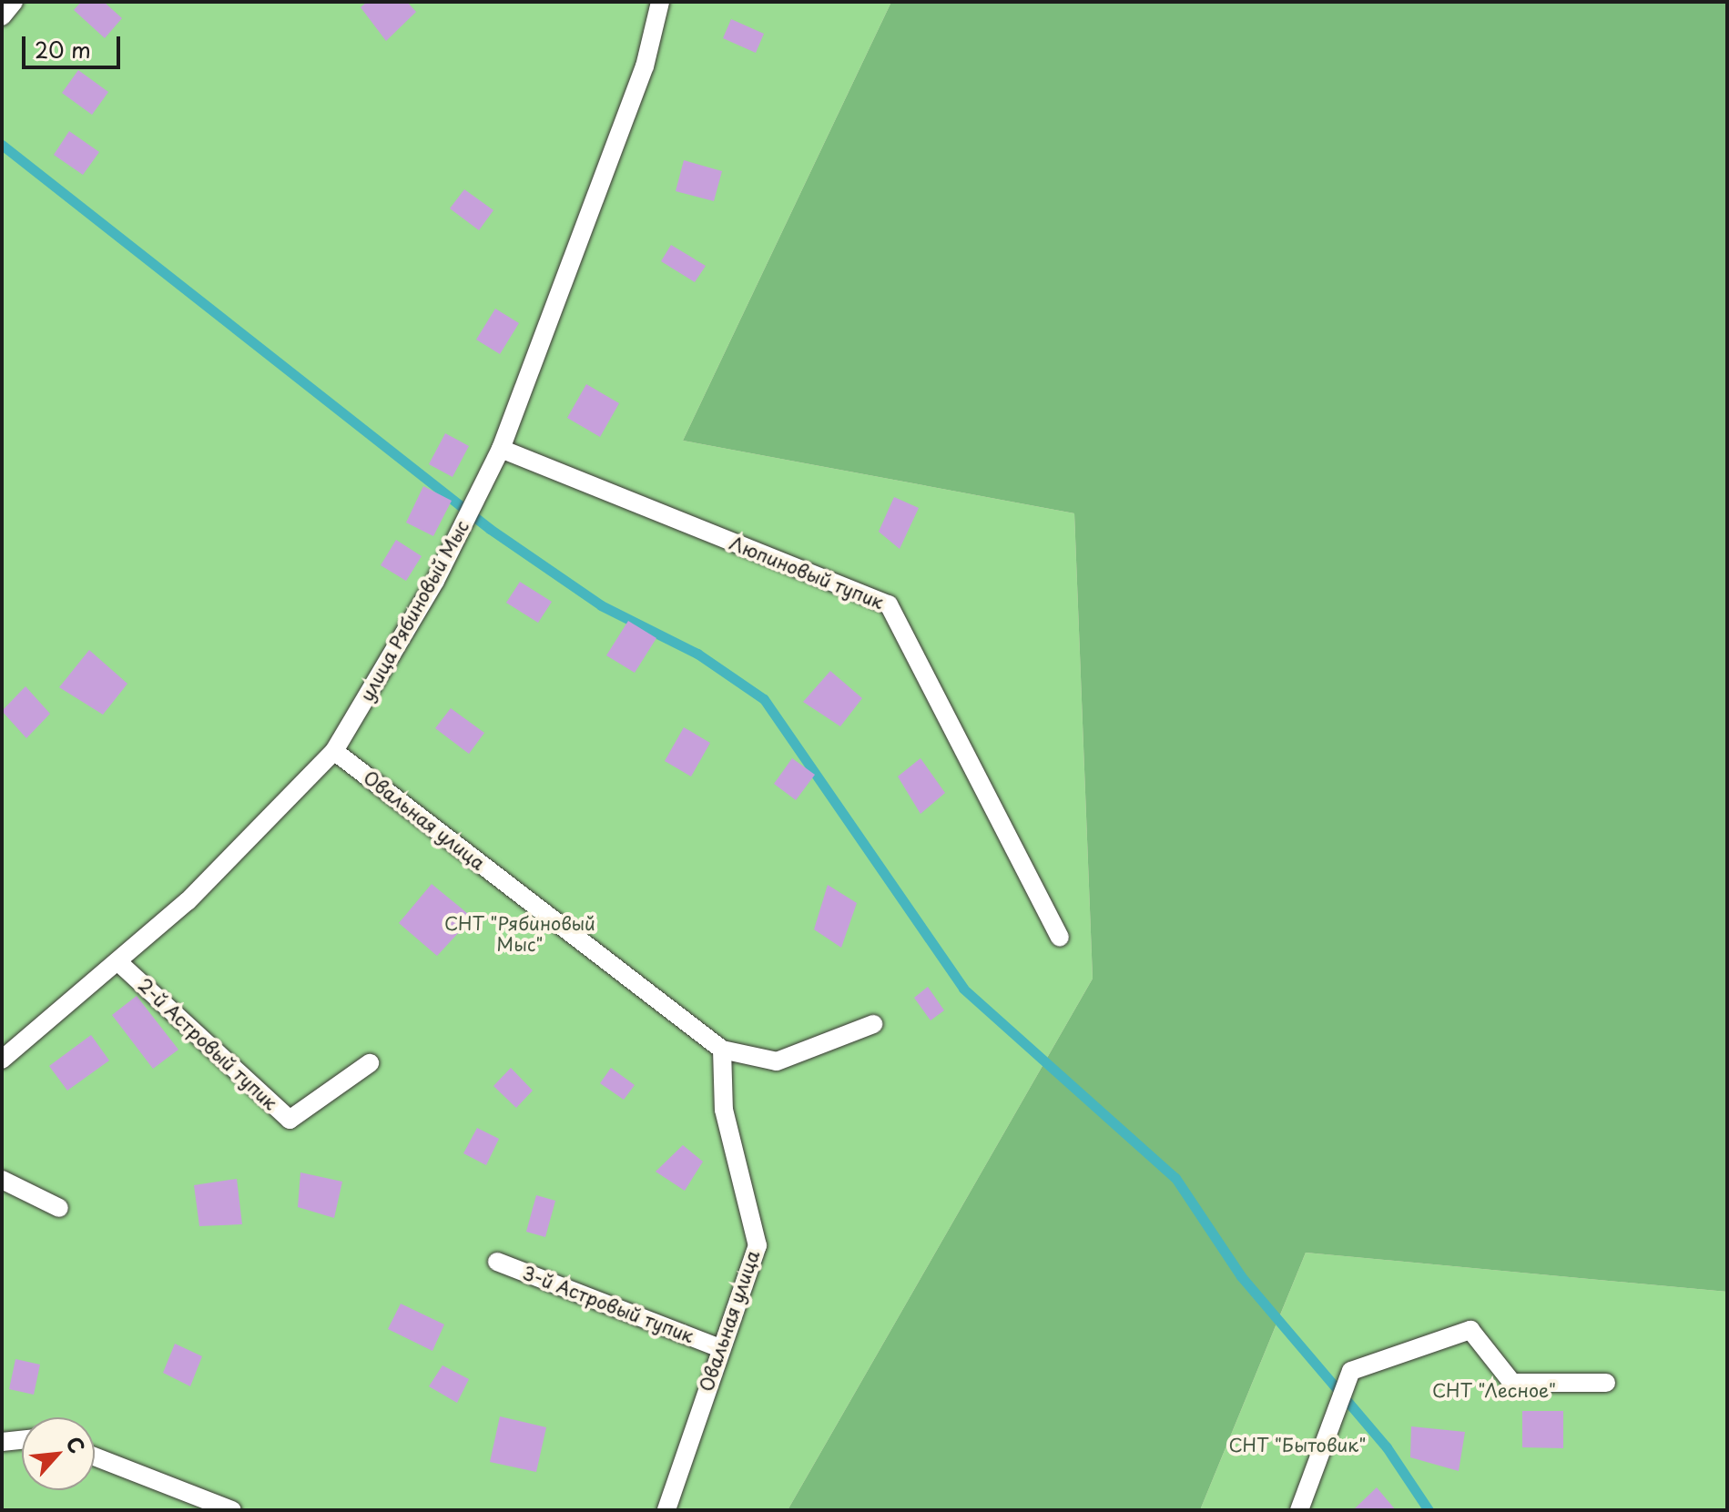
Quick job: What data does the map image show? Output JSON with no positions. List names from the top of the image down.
{
  "streets": {
    "lane": [
      "Люпиновый тупик",
      "улица Рябиновый Мыс",
      "Овальная улица",
      "2-й Астровый тупик",
      "3-й Астровый тупик"
    ]
  },
  "crossings": [
    ["Люпиновый тупик", "улица Рябиновый Мыс"],
    ["улица Рябиновый Мыс", "Овальная улица"],
    ["улица Рябиновый Мыс", "2-й Астровый тупик"],
    ["Овальная улица", "3-й Астровый тупик"]
  ],
  "parks": ["СНТ \"Рябиновый Мыс\"", "СНТ \"Лесное\"", "СНТ \"Бытовик\""],
  "scale_bar": "20 m",
  "north": "top right"
}
